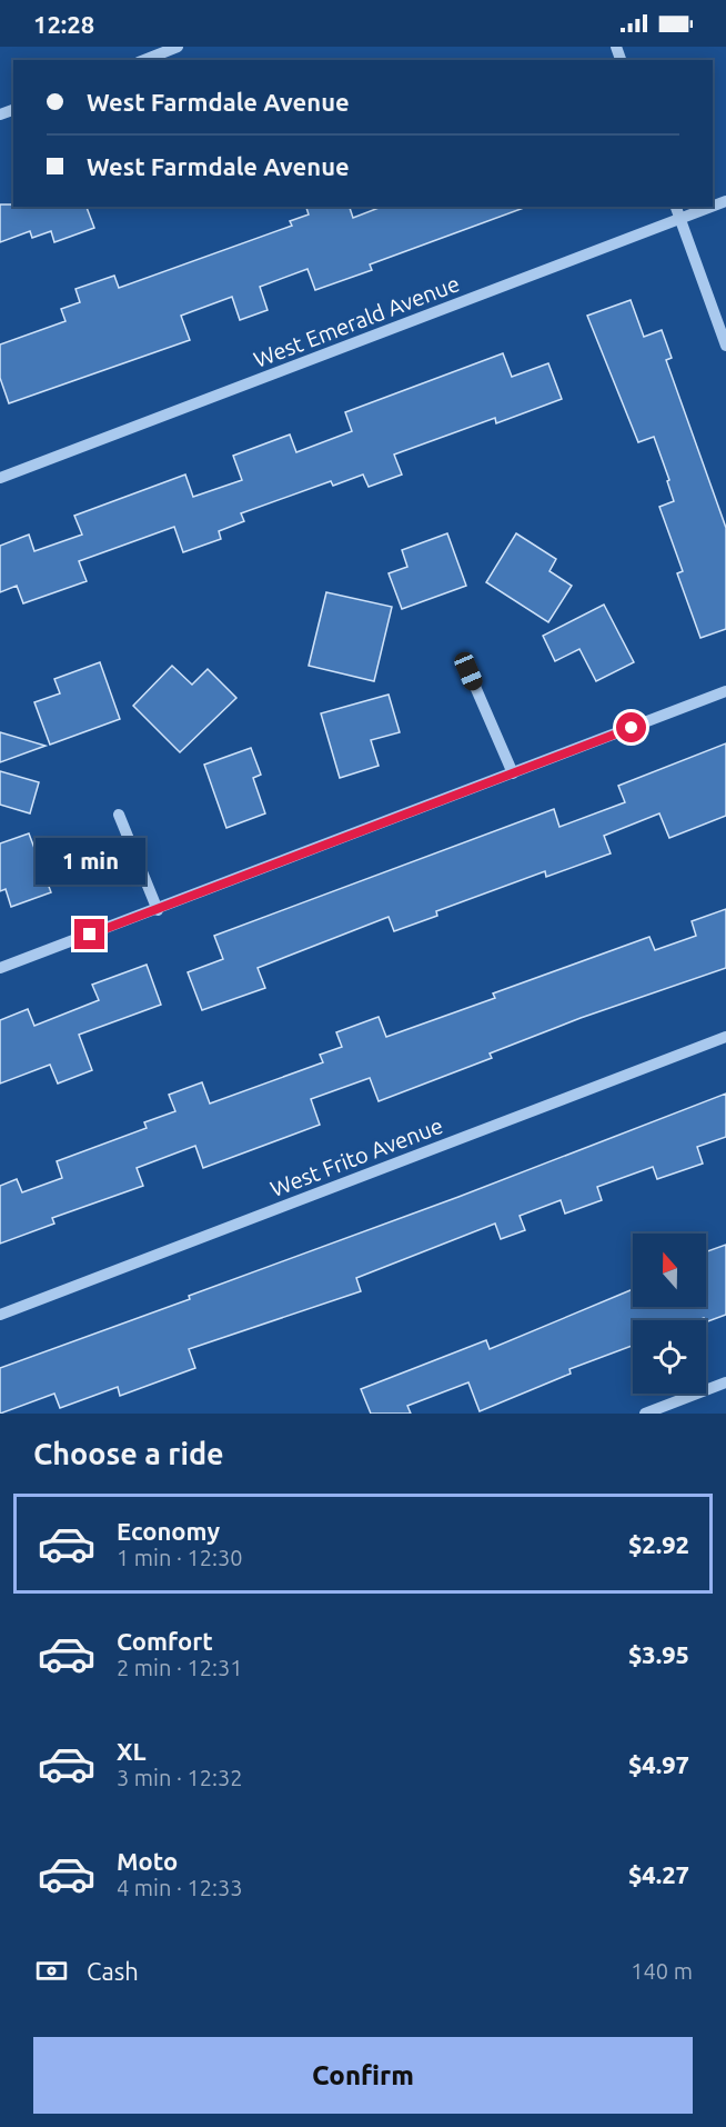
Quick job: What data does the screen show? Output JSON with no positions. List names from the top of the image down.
{
  "streets": {
    "street": ["West Emerald Avenue", "West Frito Avenue"]
  },
  "north": "top",
  "page": {
    "status": "12:28",
    "banner": ["West Farmdale Avenue", "West Farmdale Avenue"],
    "bubble": "1 min",
    "heading": "Choose a ride",
    "list": [
      {
        "name": "Economy",
        "note": "1 min · 12:30",
        "value": "$2.92"
      },
      {
        "name": "Comfort",
        "note": "2 min · 12:31",
        "value": "$3.95"
      },
      {
        "name": "XL",
        "note": "3 min · 12:32",
        "value": "$4.97"
      },
      {
        "name": "Moto",
        "note": "4 min · 12:33",
        "value": "$4.27"
      }
    ],
    "pay": ["Cash", "140 m"],
    "buttons": "Confirm"
  }
}
